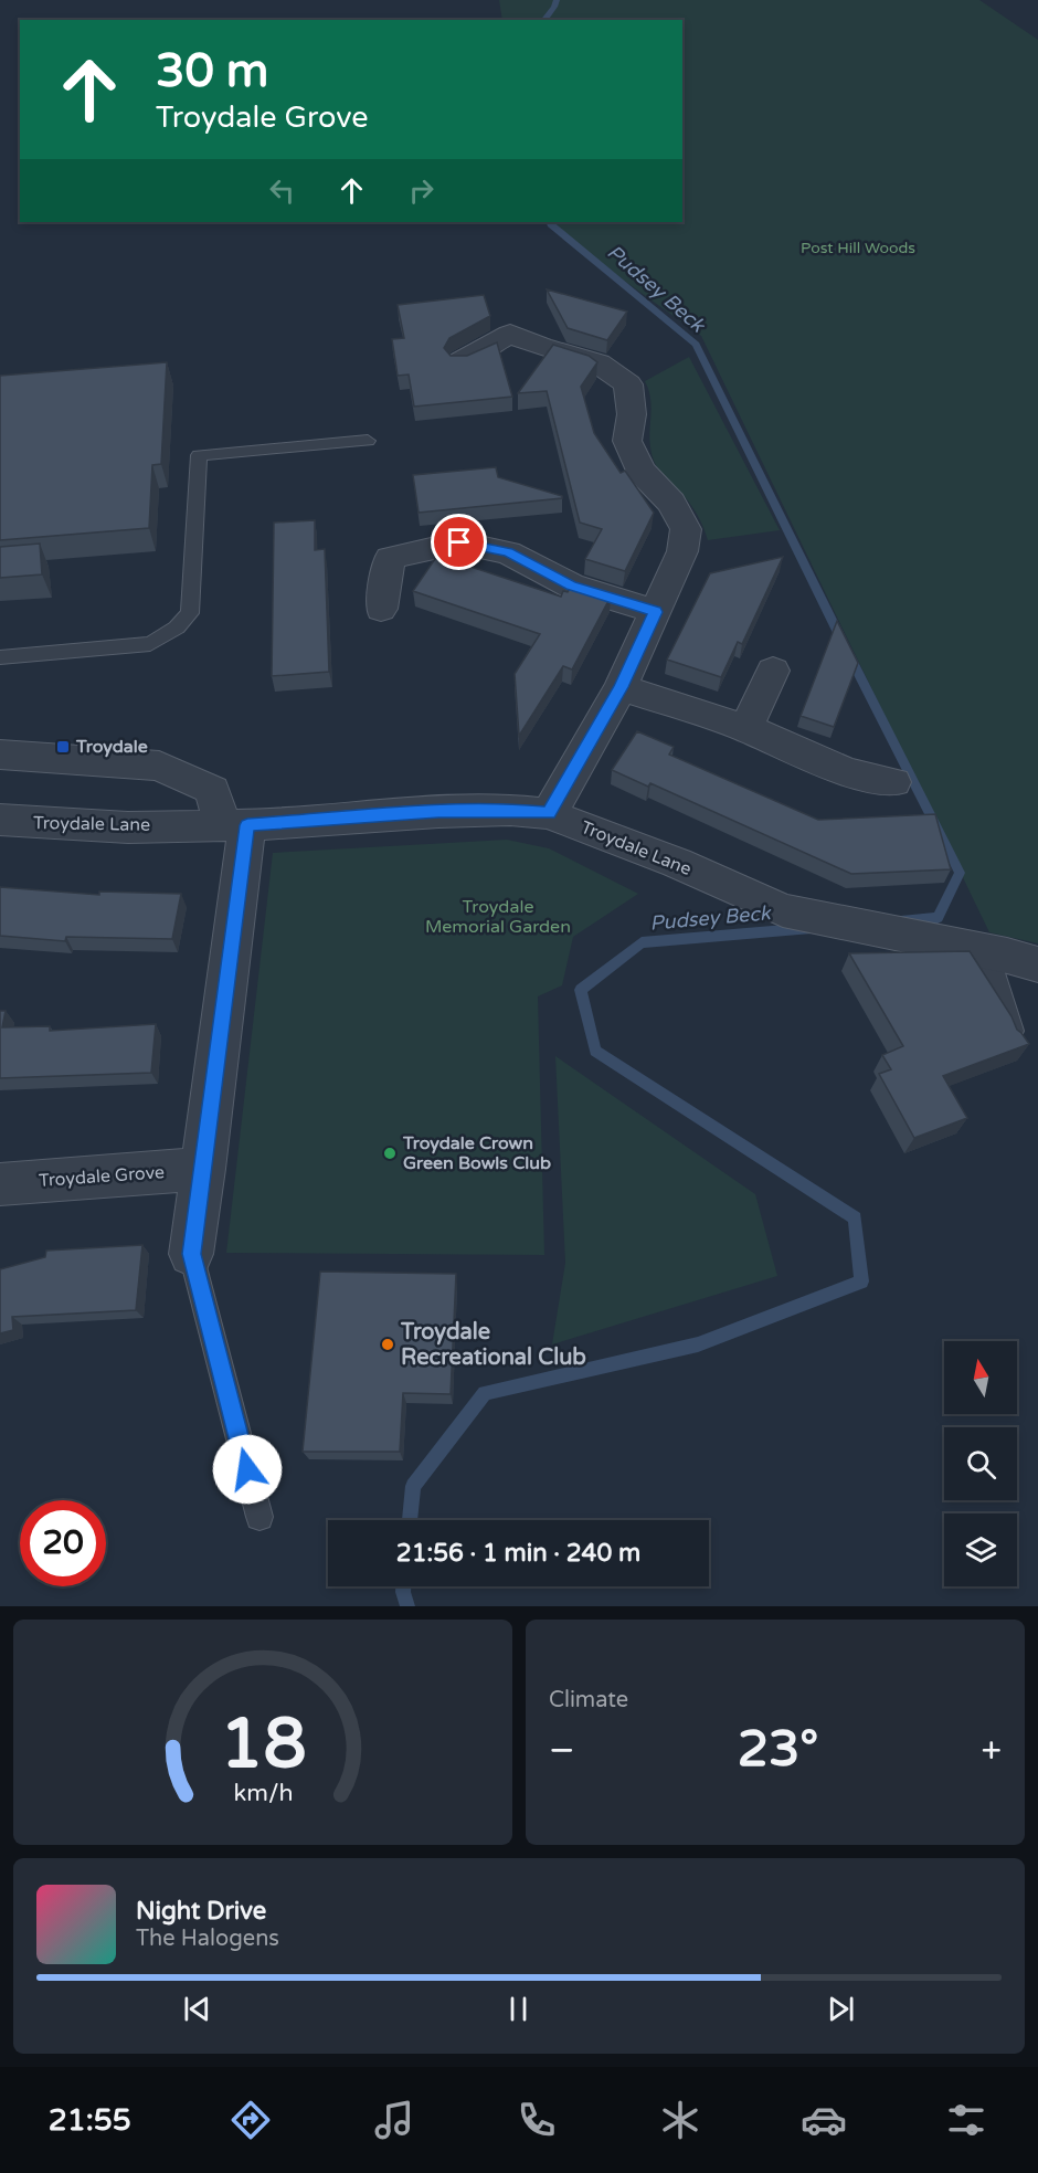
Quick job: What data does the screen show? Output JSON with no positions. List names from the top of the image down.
{
  "streets": {
    "street": ["Troydale Lane", "Troydale Grove"]
  },
  "water": ["Pudsey Beck"],
  "parks": ["Post Hill Woods", "Troydale Memorial Garden"],
  "places": {
    "transit": ["Troydale"],
    "other": ["Troydale Crown Green Bowls Club", "Troydale Recreational Club"]
  },
  "north": "top",
  "page": {
    "turn": ["30 m", "Troydale Grove"],
    "limit": "20",
    "trip": "21:56 · 1 min · 240 m",
    "tile": "Climate",
    "heat": ["−", "23°", "+"],
    "song": ["Night Drive", "The Halogens"],
    "tabs": "21:55",
    "gauge": ["18", "km/h"]
  }
}
